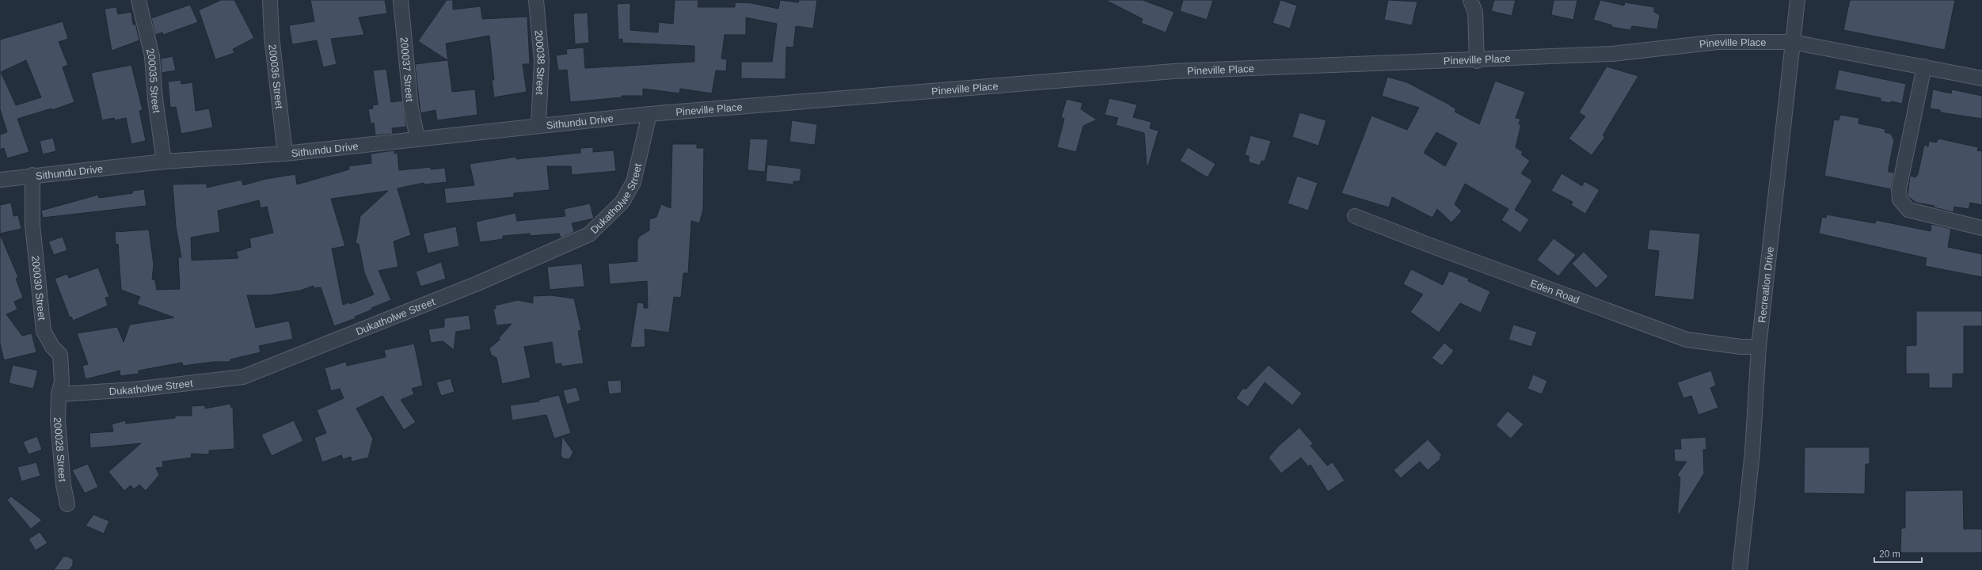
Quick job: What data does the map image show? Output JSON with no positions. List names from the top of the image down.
{
  "streets": {
    "street": [
      "Pineville Place",
      "200038 Street",
      "200037 Street",
      "200036 Street",
      "200035 Street",
      "Sithundu Drive",
      "Dukatholwe Street",
      "Recreation Drive",
      "200030 Street",
      "Eden Road",
      "200028 Street"
    ]
  },
  "crossings": [
    ["Pineville Place", "Sithundu Drive"],
    ["Pineville Place", "Dukatholwe Street"],
    ["Pineville Place", "Recreation Drive"],
    ["200038 Street", "Sithundu Drive"],
    ["200037 Street", "Sithundu Drive"],
    ["200036 Street", "Sithundu Drive"],
    ["200035 Street", "Sithundu Drive"],
    ["Sithundu Drive", "Dukatholwe Street"],
    ["Sithundu Drive", "200030 Street"],
    ["Dukatholwe Street", "200030 Street"],
    ["Dukatholwe Street", "200028 Street"],
    ["Recreation Drive", "Eden Road"],
    ["200030 Street", "200028 Street"]
  ],
  "scale_bar": "20 m"
}
